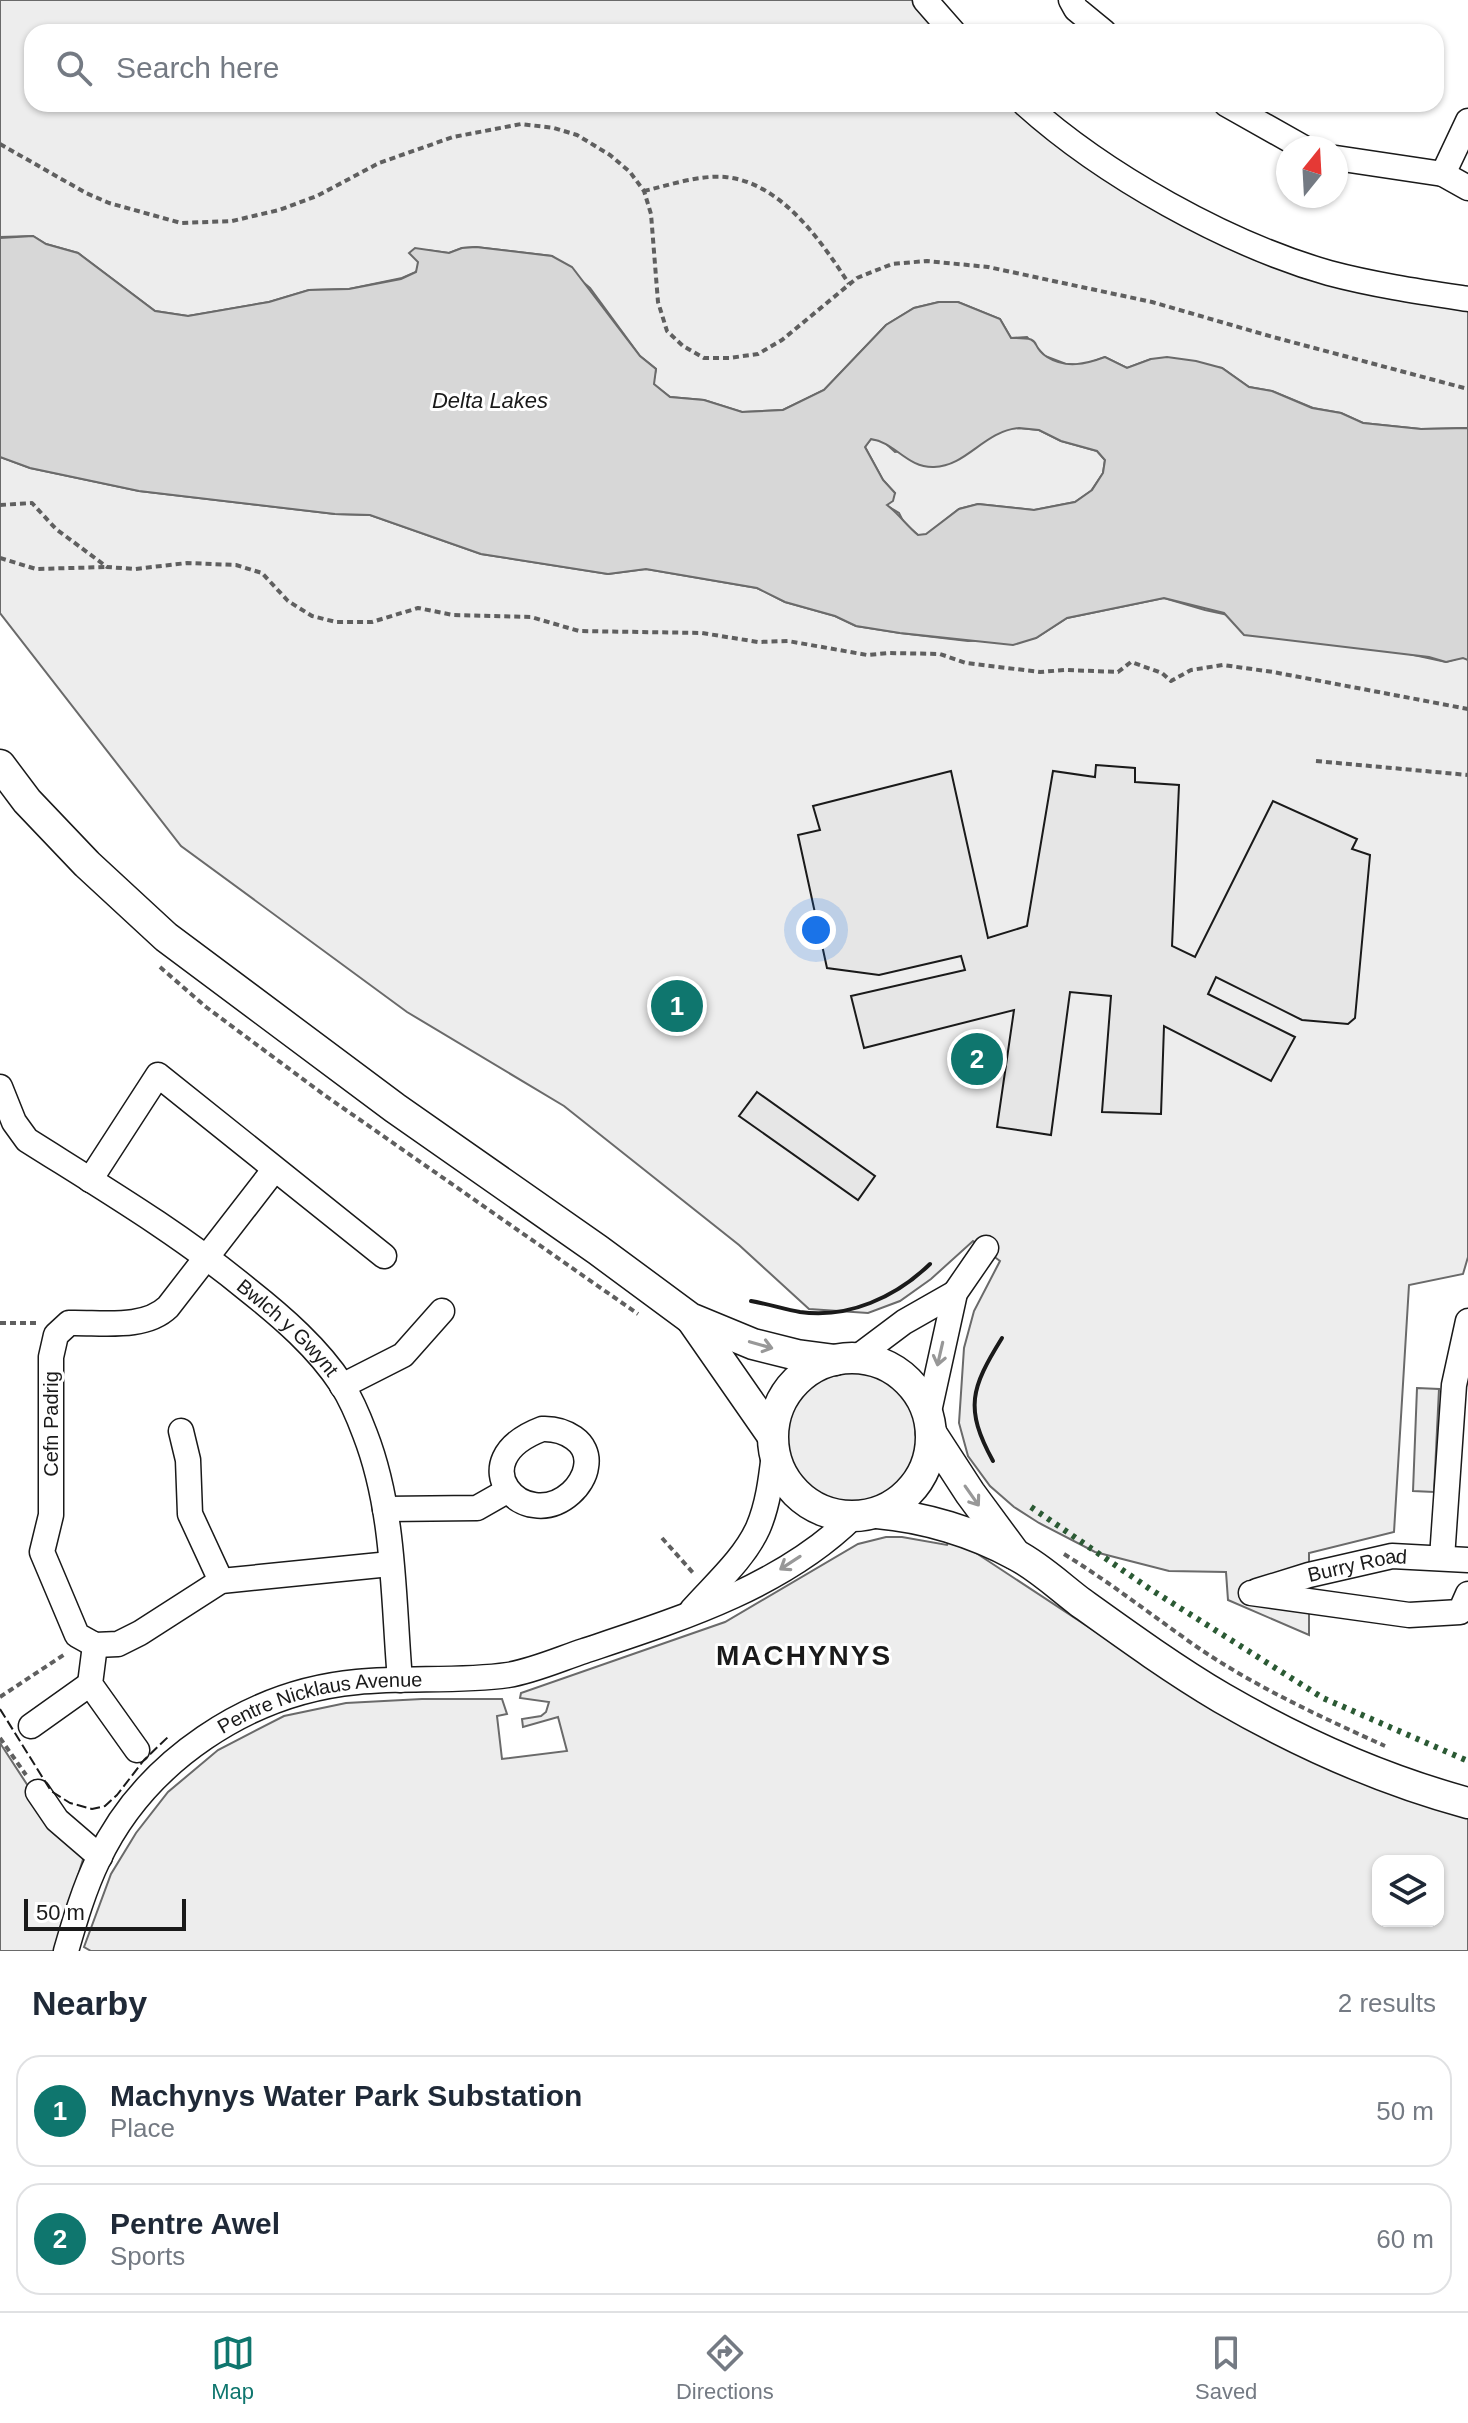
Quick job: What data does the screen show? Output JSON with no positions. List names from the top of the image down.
{
  "streets": {
    "street": [
      "Bwlch y Gwynt",
      "Cefn Padrig",
      "Burry Road",
      "Pentre Nicklaus Avenue"
    ]
  },
  "crossings": [
    ["Bwlch y Gwynt", "Cefn Padrig"],
    ["Bwlch y Gwynt", "Pentre Nicklaus Avenue"]
  ],
  "districts": ["MACHYNYS"],
  "water": ["Delta Lakes"],
  "scale_bar": "50 m",
  "north": "top",
  "page": {
    "search": "Search here",
    "pins": ["1", "2"],
    "scale": "50 m",
    "heading": ["Nearby", "2 results"],
    "list": [
      {
        "mark": "1",
        "name": "Machynys Water Park Substation",
        "note": "Place",
        "value": "50 m"
      },
      {
        "mark": "2",
        "name": "Pentre Awel",
        "note": "Sports",
        "value": "60 m"
      }
    ],
    "nav": ["Map", "Directions", "Saved"]
  }
}
